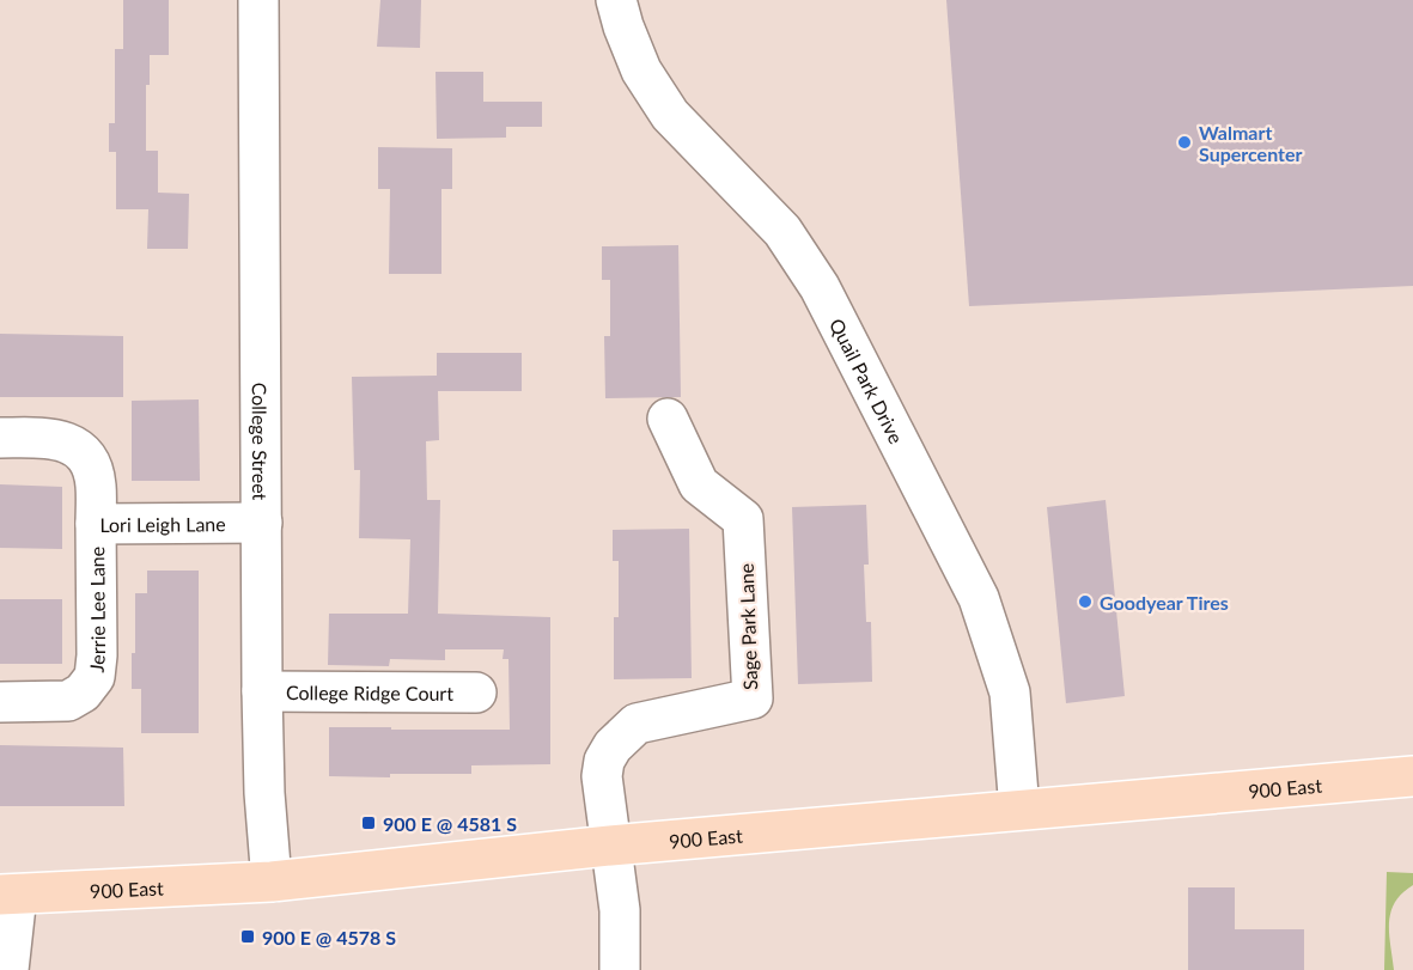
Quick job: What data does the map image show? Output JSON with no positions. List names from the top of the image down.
{
  "streets": {
    "main road": ["900 East"],
    "street": [
      "Quail Park Drive",
      "College Street",
      "Lori Leigh Lane",
      "Jerrie Lee Lane",
      "Sage Park Lane",
      "College Ridge Court"
    ]
  },
  "crossings": [
    ["Quail Park Drive", "900 East"],
    ["College Street", "Lori Leigh Lane"],
    ["College Street", "College Ridge Court"],
    ["College Street", "900 East"],
    ["Lori Leigh Lane", "Jerrie Lee Lane"],
    ["Sage Park Lane", "900 East"]
  ],
  "places": {
    "other": ["Walmart Supercenter", "Goodyear Tires"],
    "transit": ["900 E @ 4581 S", "900 E @ 4578 S"]
  }
}
